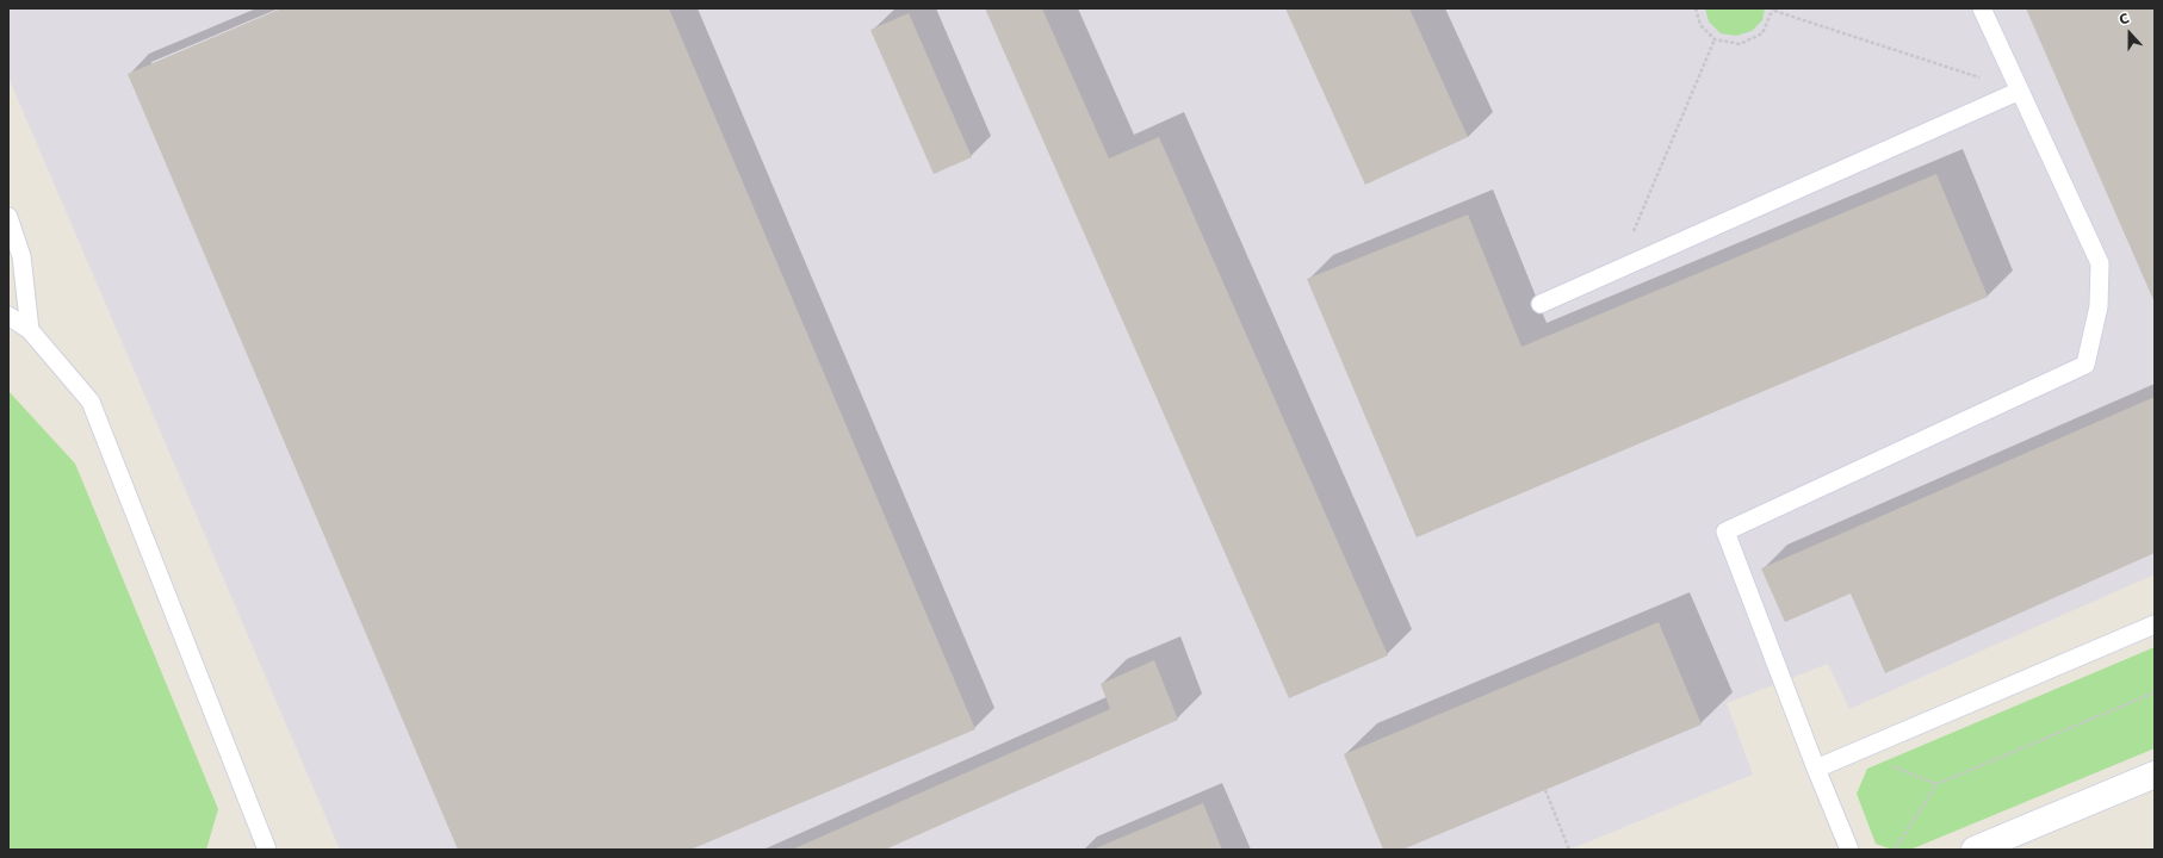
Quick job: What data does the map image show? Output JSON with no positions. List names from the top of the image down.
{
  "north": "top"
}
